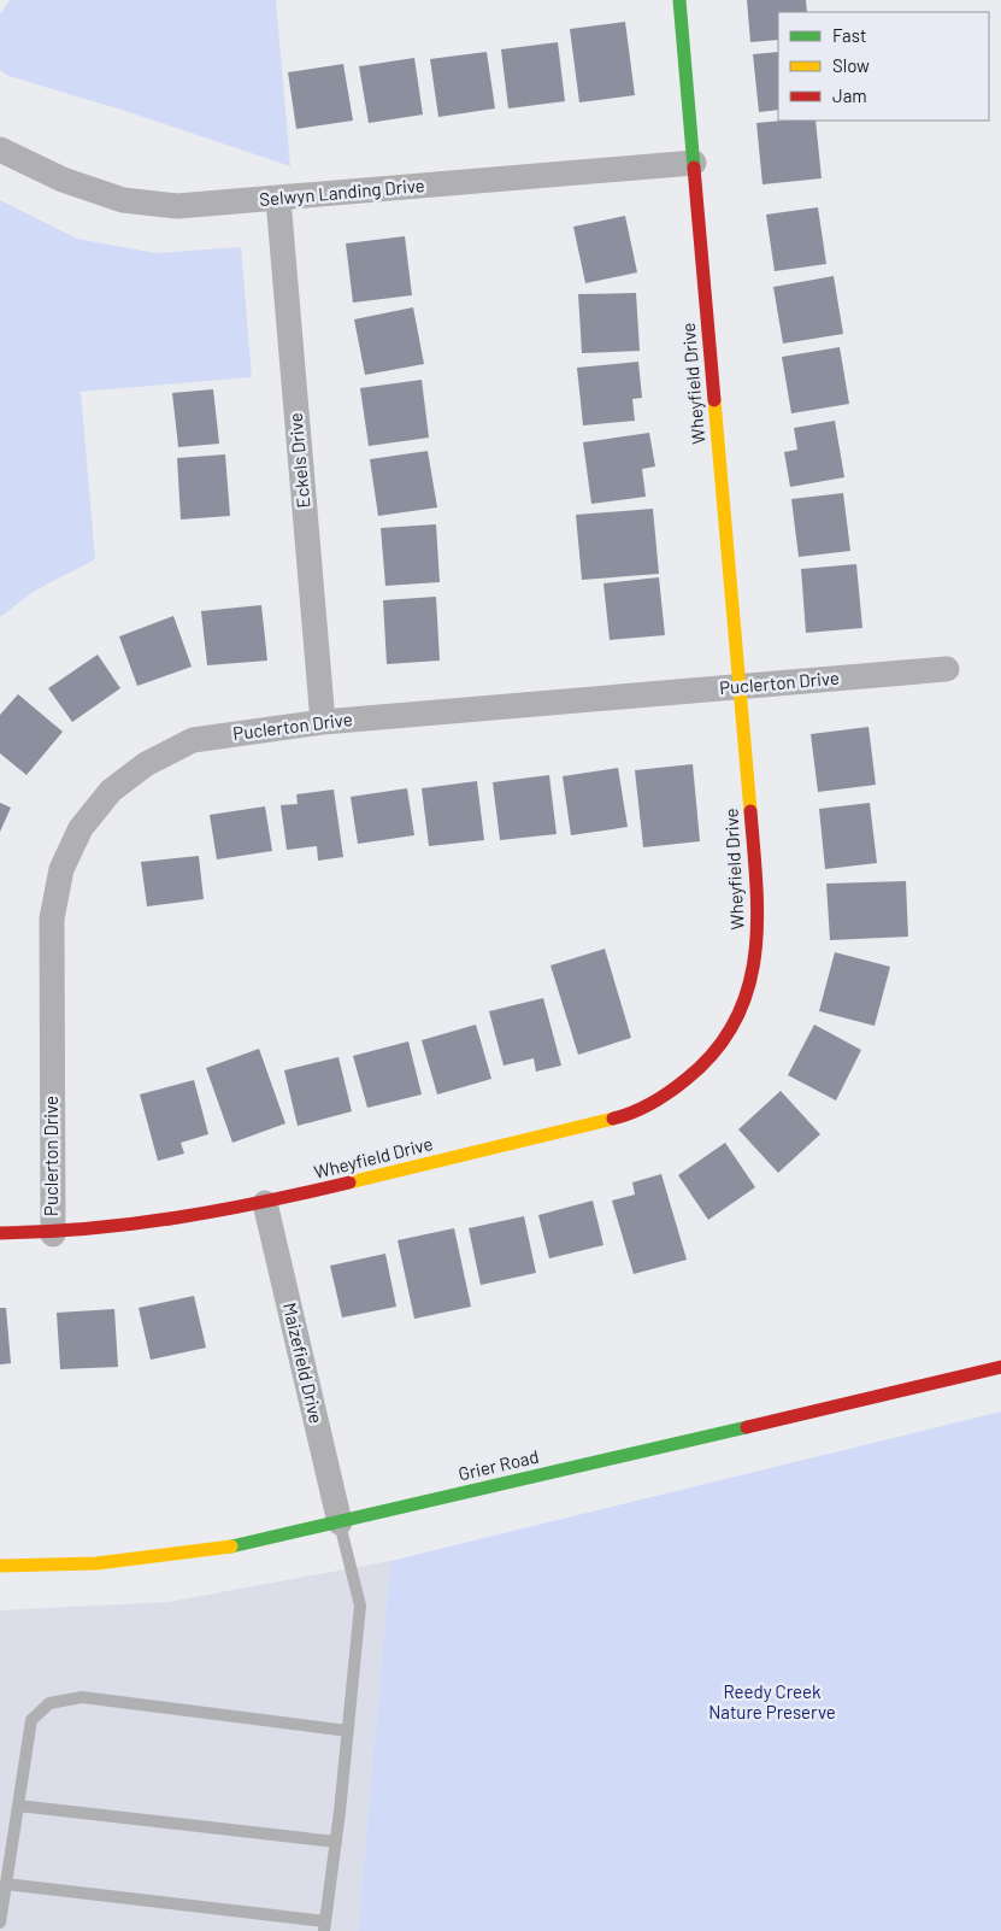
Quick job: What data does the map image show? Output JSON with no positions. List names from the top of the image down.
{
  "streets": {
    "street": [
      "Selwyn Landing Drive",
      "Wheyfield Drive",
      "Eckels Drive",
      "Puclerton Drive",
      "Maizefield Drive",
      "Grier Road"
    ]
  },
  "crossings": [
    ["Selwyn Landing Drive", "Wheyfield Drive"],
    ["Selwyn Landing Drive", "Eckels Drive"],
    ["Wheyfield Drive", "Puclerton Drive"],
    ["Wheyfield Drive", "Maizefield Drive"],
    ["Eckels Drive", "Puclerton Drive"],
    ["Maizefield Drive", "Grier Road"]
  ],
  "parks": ["Reedy Creek Nature Preserve"],
  "legend": ["Fast", "Slow", "Jam"]
}
